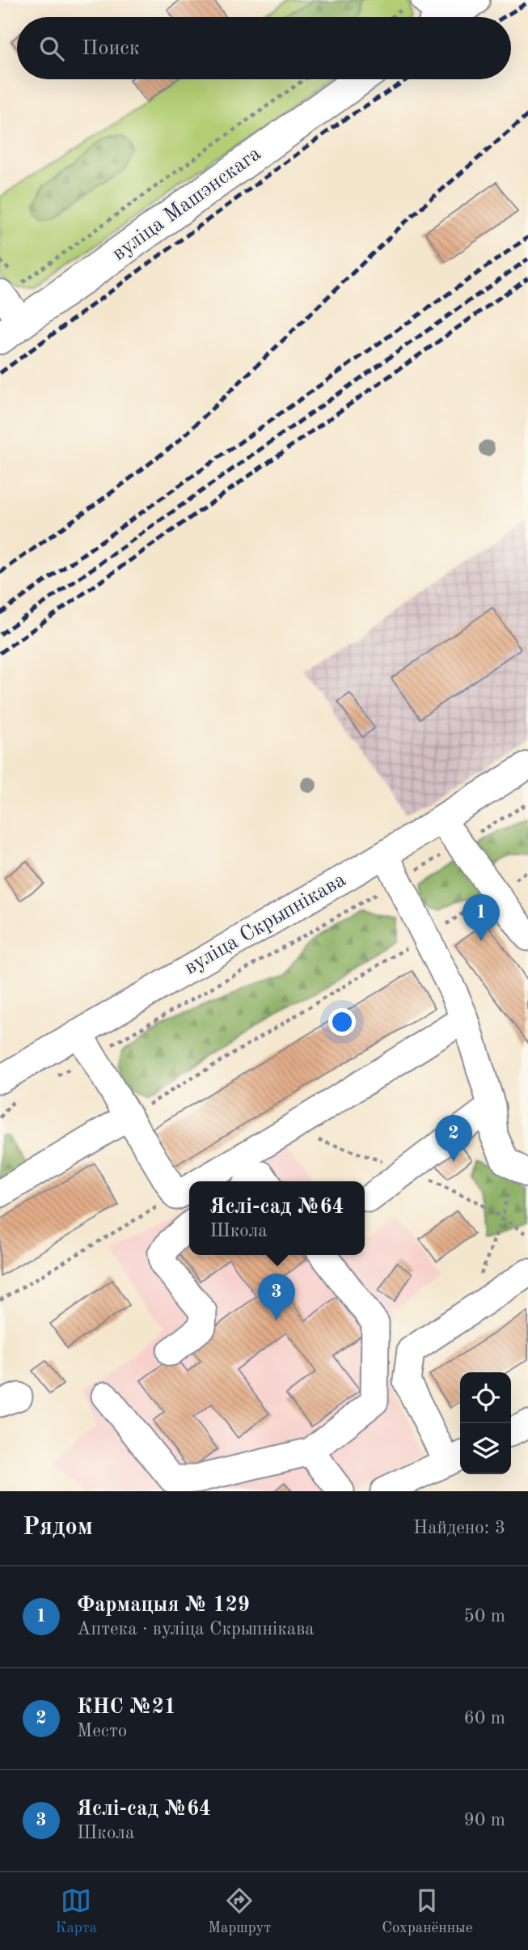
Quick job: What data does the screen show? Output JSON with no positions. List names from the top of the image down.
{
  "streets": {
    "main road": ["вуліца Машэнскага"],
    "street": ["вуліца Скрыпнікава"]
  },
  "page": {
    "search": "Поиск",
    "pins": ["1", "2", "3"],
    "popup": ["Яслі-сад №64", "Школа"],
    "heading": ["Рядом", "Найдено: 3"],
    "list": [
      {
        "mark": "1",
        "name": "Фармацыя № 129",
        "note": "Аптека · вуліца Скрыпнікава",
        "value": "50 m"
      },
      {
        "mark": "2",
        "name": "КНС №21",
        "note": "Место",
        "value": "60 m"
      },
      {
        "mark": "3",
        "name": "Яслі-сад №64",
        "note": "Школа",
        "value": "90 m"
      }
    ],
    "nav": ["Карта", "Маршрут", "Сохранённые"]
  }
}
